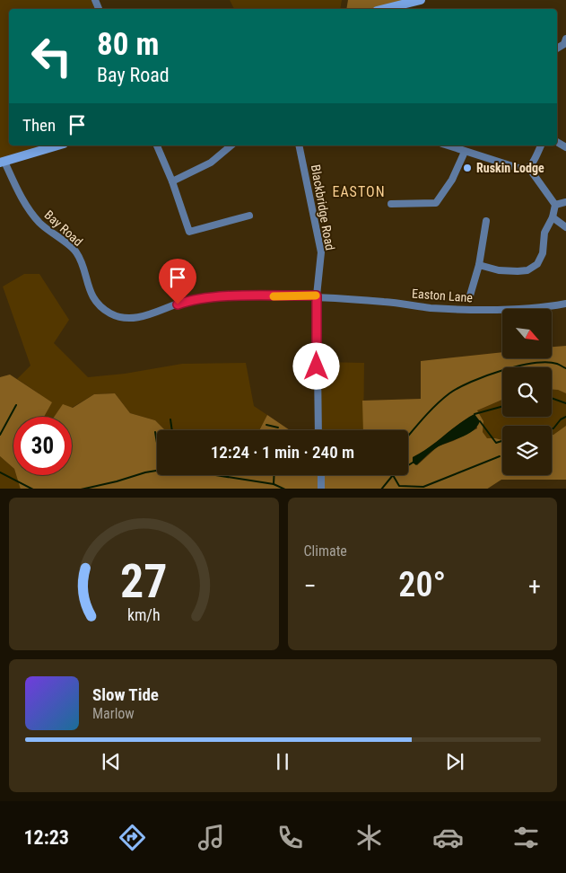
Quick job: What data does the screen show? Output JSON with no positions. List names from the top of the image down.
{
  "streets": {
    "street": ["Blackbridge Road", "Bay Road", "Easton Lane"]
  },
  "crossings": [
    ["Blackbridge Road", "Bay Road"],
    ["Blackbridge Road", "Easton Lane"],
    ["Bay Road", "Easton Lane"]
  ],
  "districts": ["EASTON"],
  "places": ["Ruskin Lodge"],
  "north": "bottom right",
  "page": {
    "turn": ["80 m", "Bay Road"],
    "then": "Then",
    "limit": "30",
    "trip": "12:24 · 1 min · 240 m",
    "tile": "Climate",
    "heat": ["−", "20°", "+"],
    "song": ["Slow Tide", "Marlow"],
    "tabs": "12:23",
    "gauge": ["27", "km/h"]
  }
}
